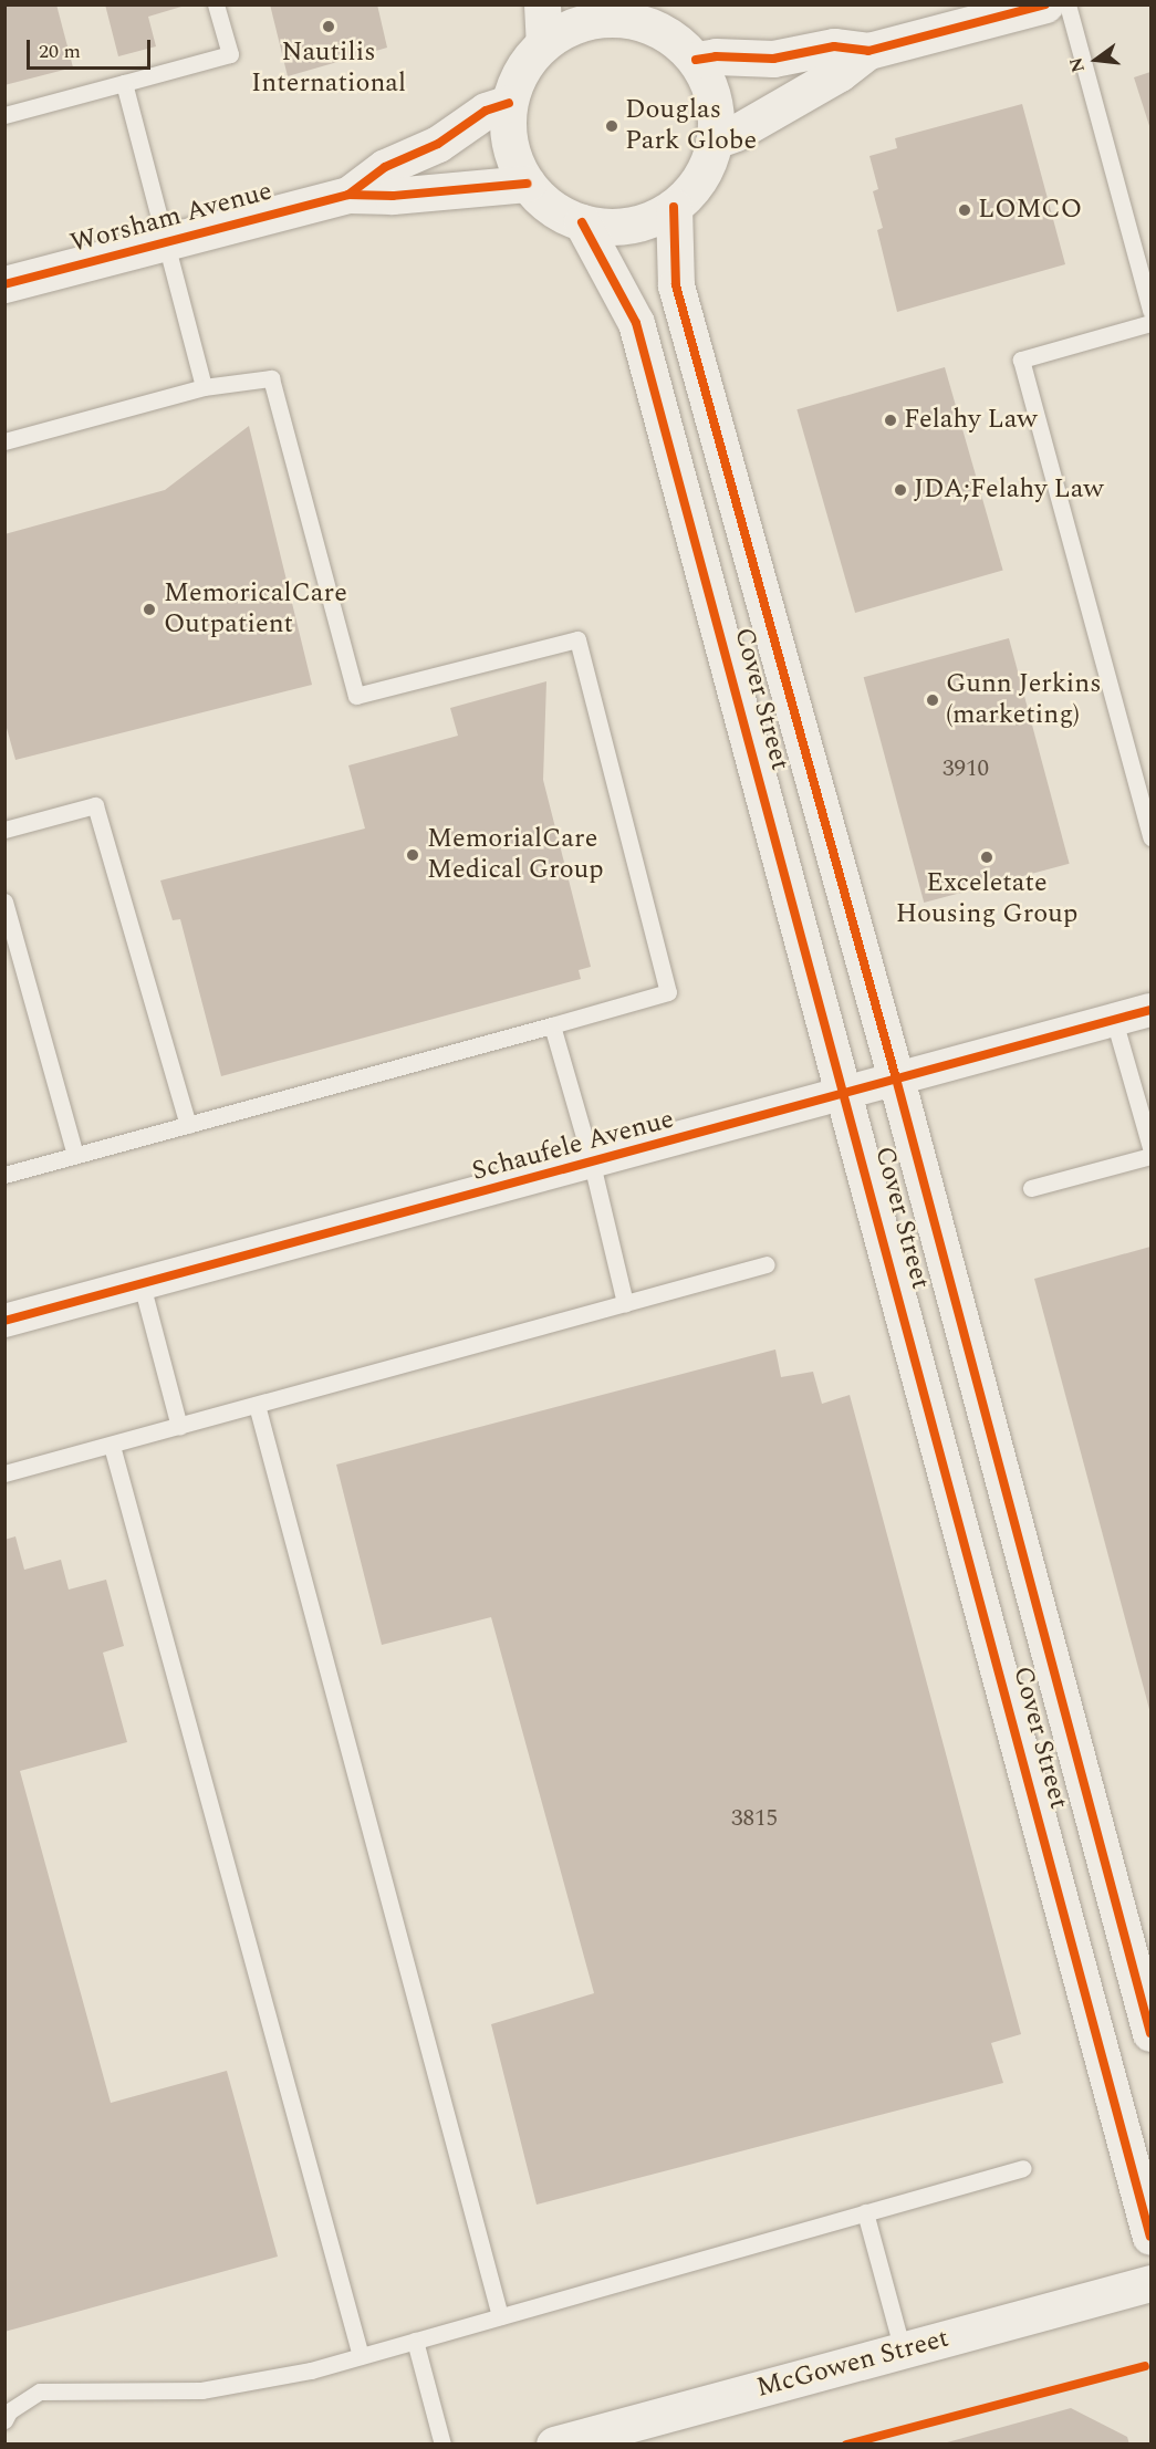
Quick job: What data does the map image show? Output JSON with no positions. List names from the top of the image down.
{
  "streets": {
    "street": [
      "Worsham Avenue",
      "Cover Street",
      "Schaufele Avenue",
      "McGowen Street"
    ]
  },
  "crossings": [
    ["Worsham Avenue", "Cover Street"],
    ["Cover Street", "Schaufele Avenue"]
  ],
  "places": [
    "Nautilis International",
    "Douglas Park Globe",
    "LOMCO",
    "Felahy Law",
    "JDA;Felahy Law",
    "MemoricalCare Outpatient",
    "Gunn Jerkins (marketing)",
    "MemorialCare Medical Group",
    "Exceletate Housing Group"
  ],
  "house_numbers": ["3910", "3815"],
  "scale_bar": "20 m",
  "north": "left"
}
